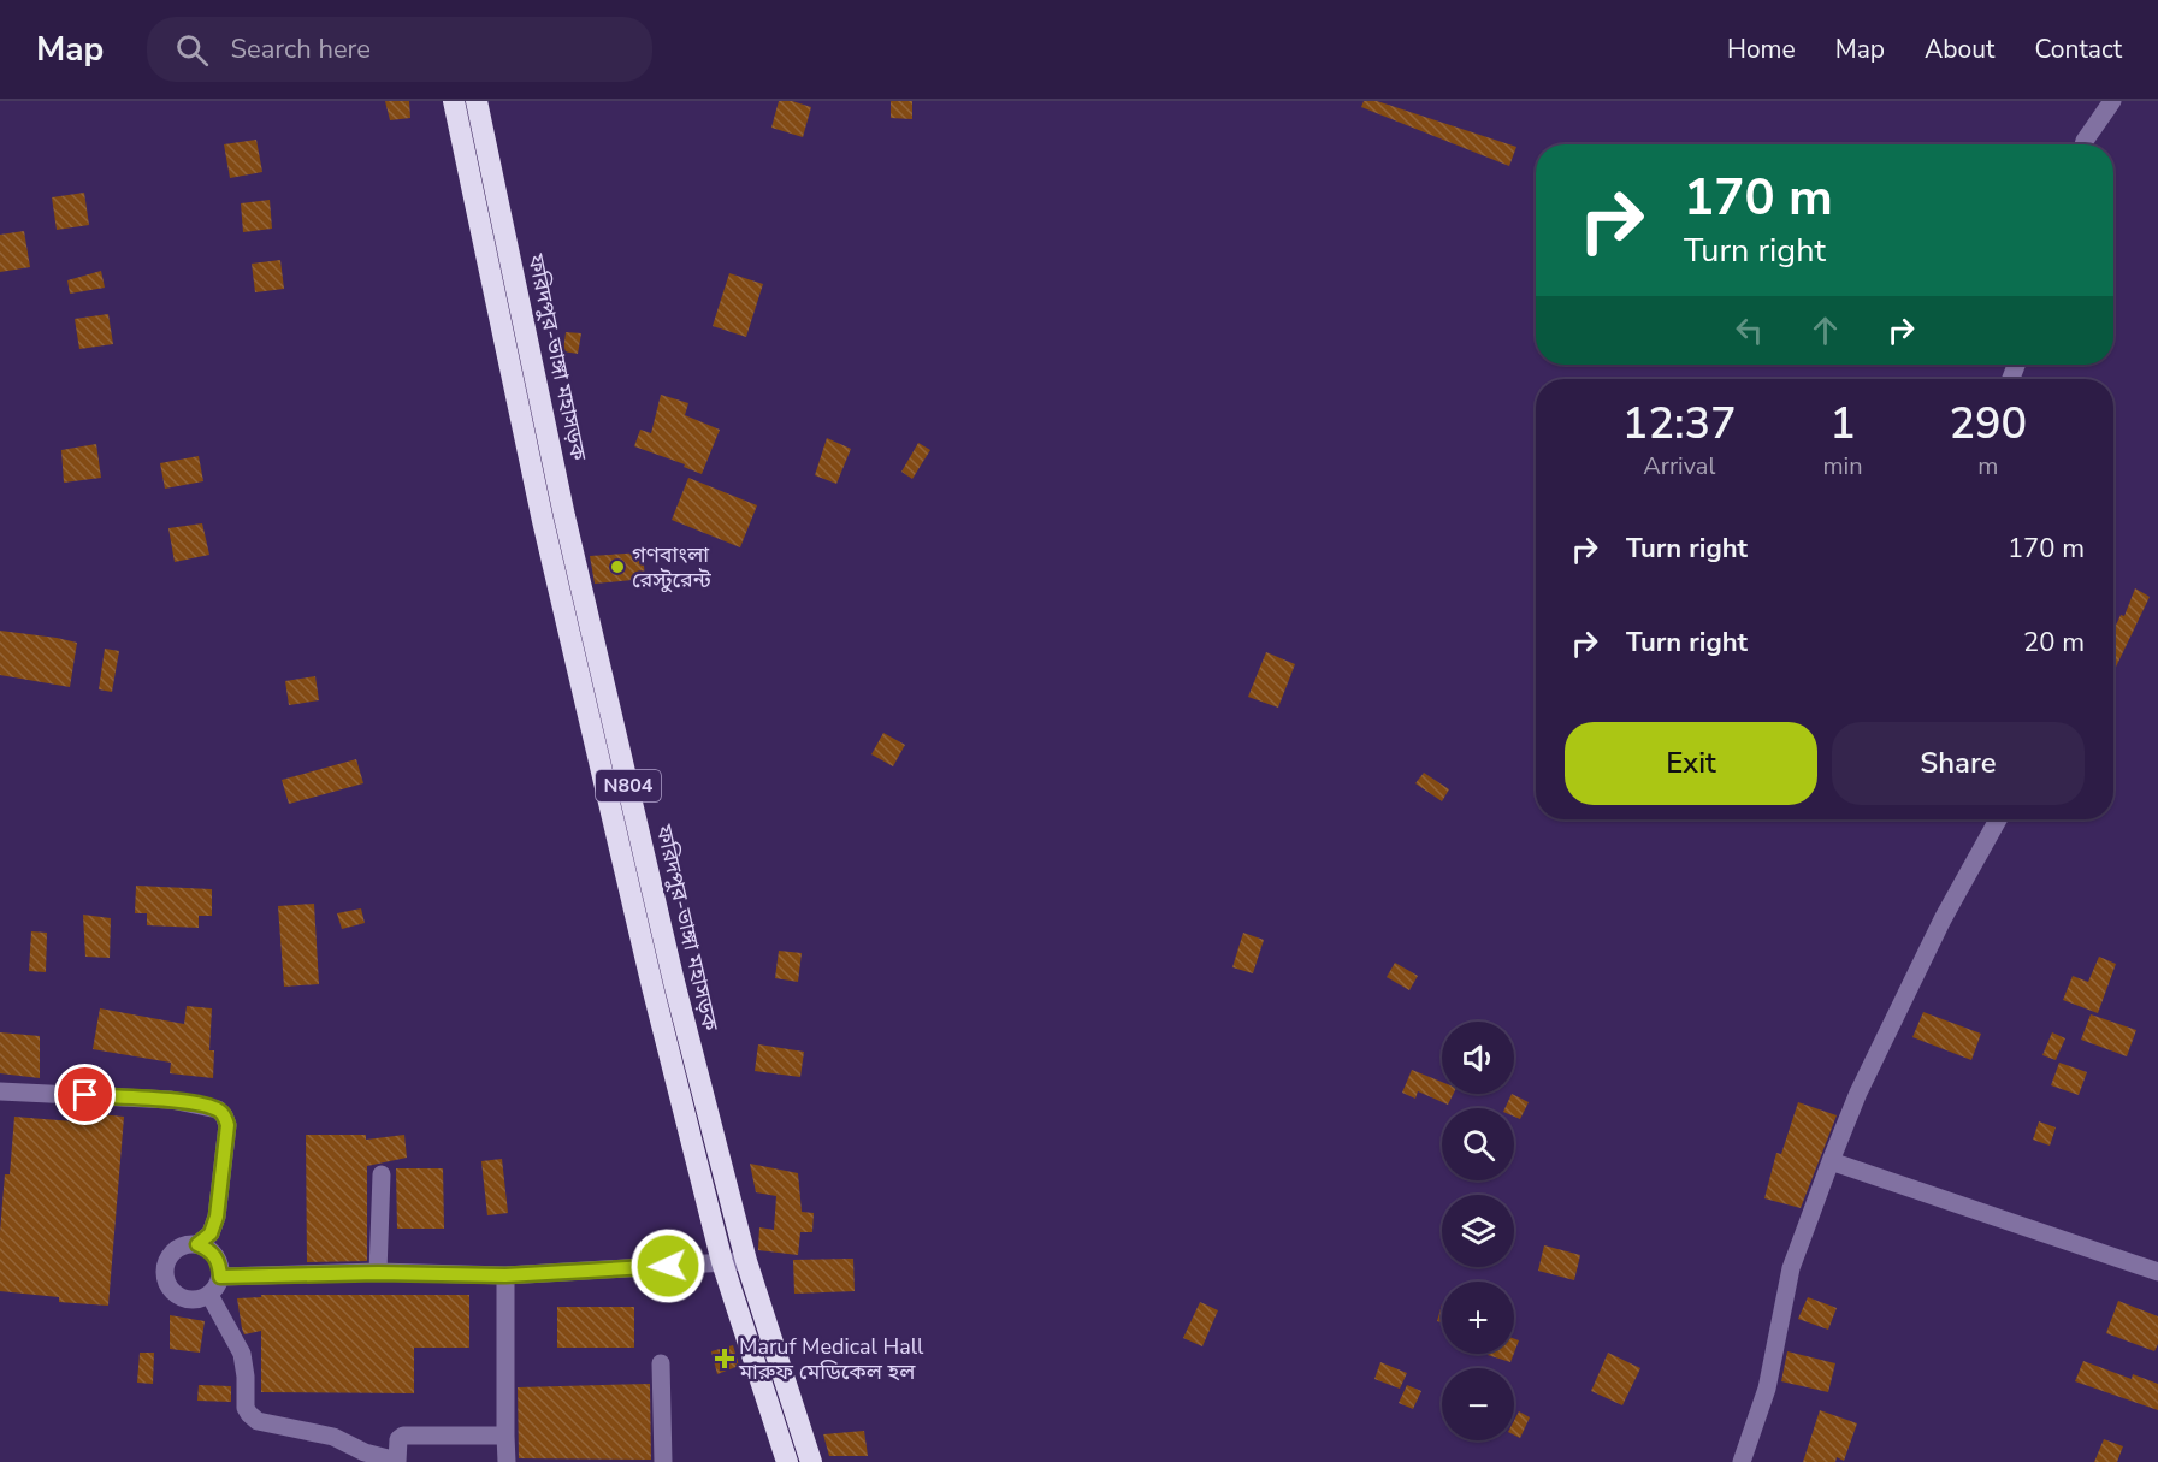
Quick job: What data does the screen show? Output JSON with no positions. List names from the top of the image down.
{
  "streets": {
    "highway": ["ফরিদপুর-ভাঙ্গা মহাসড়ক", "N804"]
  },
  "places": {
    "other": ["গণবাংলা রেস্টুরেন্ট"],
    "health": ["Maruf Medical Hall মারুফ মেডিকেল হল"]
  },
  "page": {
    "header": "Map",
    "search": "Search here",
    "nav": [
      "Home",
      "Map",
      "About",
      "Contact"
    ],
    "turn": ["170 m", "Turn right"],
    "eta": [
      "12:37",
      "Arrival",
      "1",
      "min",
      "290",
      "m"
    ],
    "list": [
      {
        "name": "Turn right",
        "value": "170 m"
      },
      {
        "name": "Turn right",
        "value": "20 m"
      }
    ],
    "buttons": ["Exit", "Share"],
    "map_buttons": ["+", "−"]
  }
}
